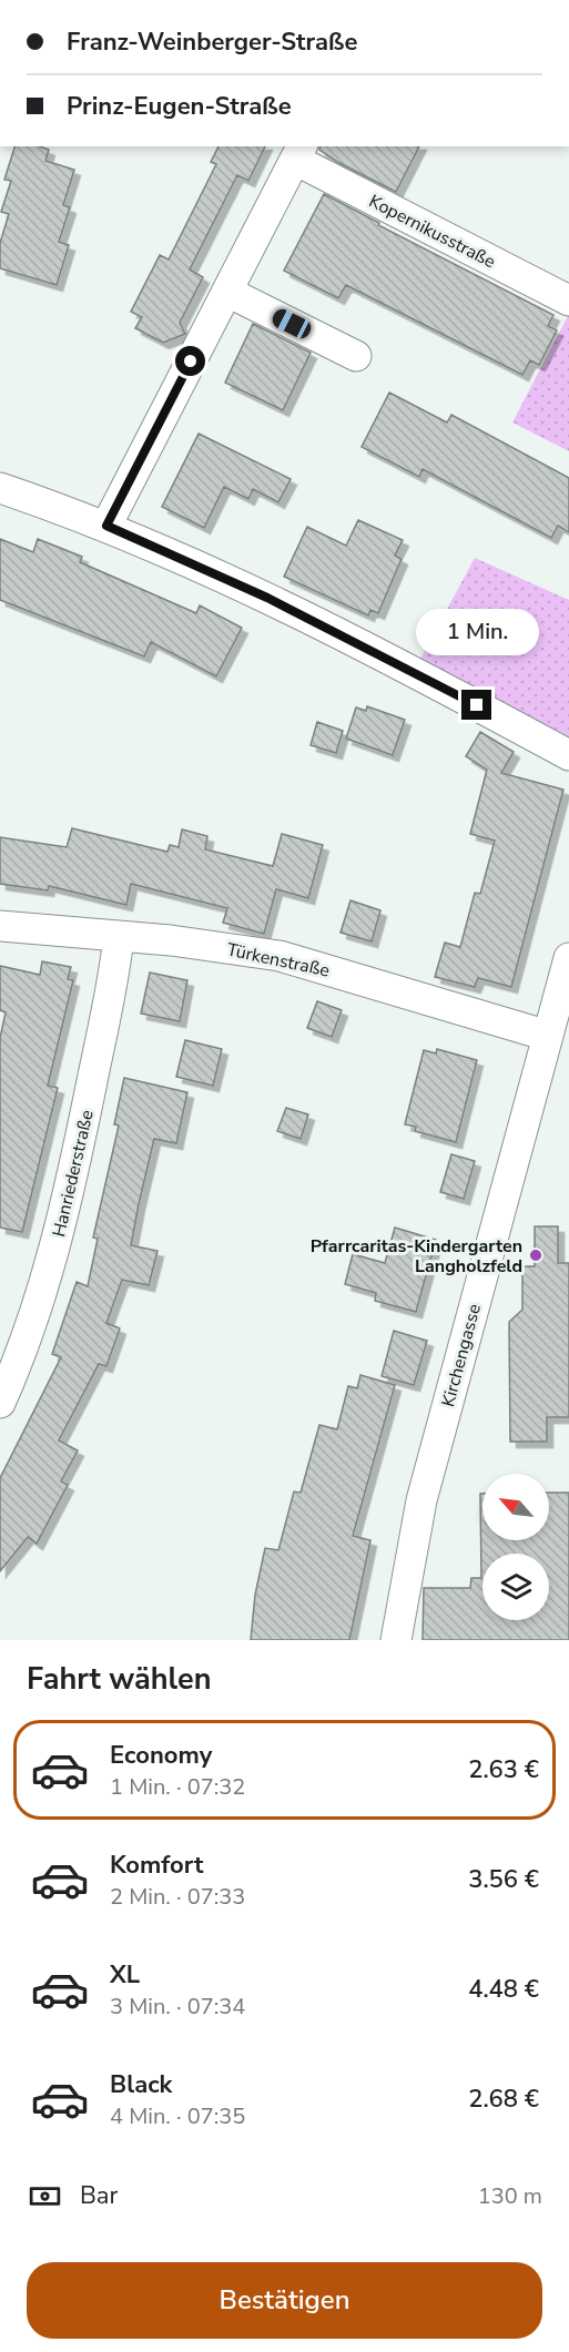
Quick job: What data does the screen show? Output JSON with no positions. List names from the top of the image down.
{
  "streets": {
    "street": [
      "Kopernikusstraße",
      "Türkenstraße",
      "Hanriederstraße",
      "Kirchengasse"
    ]
  },
  "crossings": [
    ["Türkenstraße", "Hanriederstraße"],
    ["Türkenstraße", "Kirchengasse"]
  ],
  "places": ["Pfarrcaritas-Kindergarten Langholzfeld"],
  "north": "top left",
  "page": {
    "banner": ["Franz-Weinberger-Straße", "Prinz-Eugen-Straße"],
    "bubble": "1 Min.",
    "heading": "Fahrt wählen",
    "list": [
      {
        "name": "Economy",
        "note": "1 Min. · 07:32",
        "value": "2.63 €"
      },
      {
        "name": "Komfort",
        "note": "2 Min. · 07:33",
        "value": "3.56 €"
      },
      {
        "name": "XL",
        "note": "3 Min. · 07:34",
        "value": "4.48 €"
      },
      {
        "name": "Black",
        "note": "4 Min. · 07:35",
        "value": "2.68 €"
      }
    ],
    "pay": ["Bar", "130 m"],
    "buttons": "Bestätigen"
  }
}
